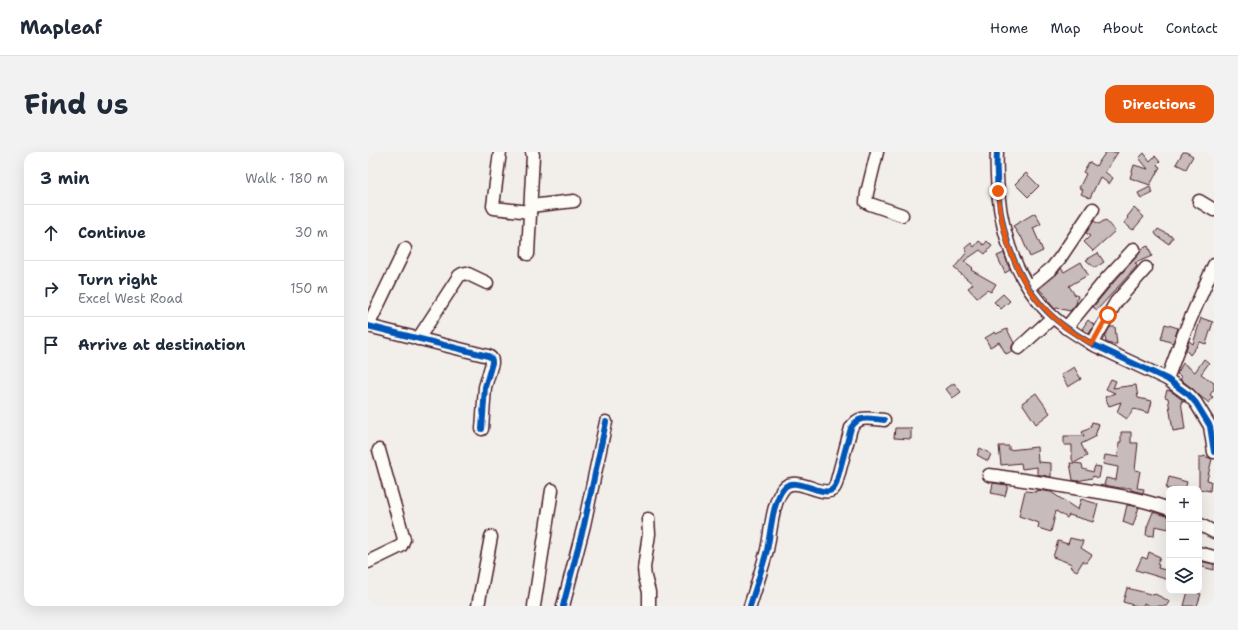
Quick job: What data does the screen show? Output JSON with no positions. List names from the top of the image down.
{
  "page": {
    "header": "Mapleaf",
    "nav": [
      "Home",
      "Map",
      "About",
      "Contact"
    ],
    "title": "Find us",
    "buttons": "Directions",
    "heading": ["3 min", "Walk · 180 m"],
    "list": [
      ["Continue", "30 m"],
      ["Turn right", "Excel West Road", "150 m"],
      "Arrive at destination"
    ],
    "map_buttons": ["+", "−"]
  }
}
